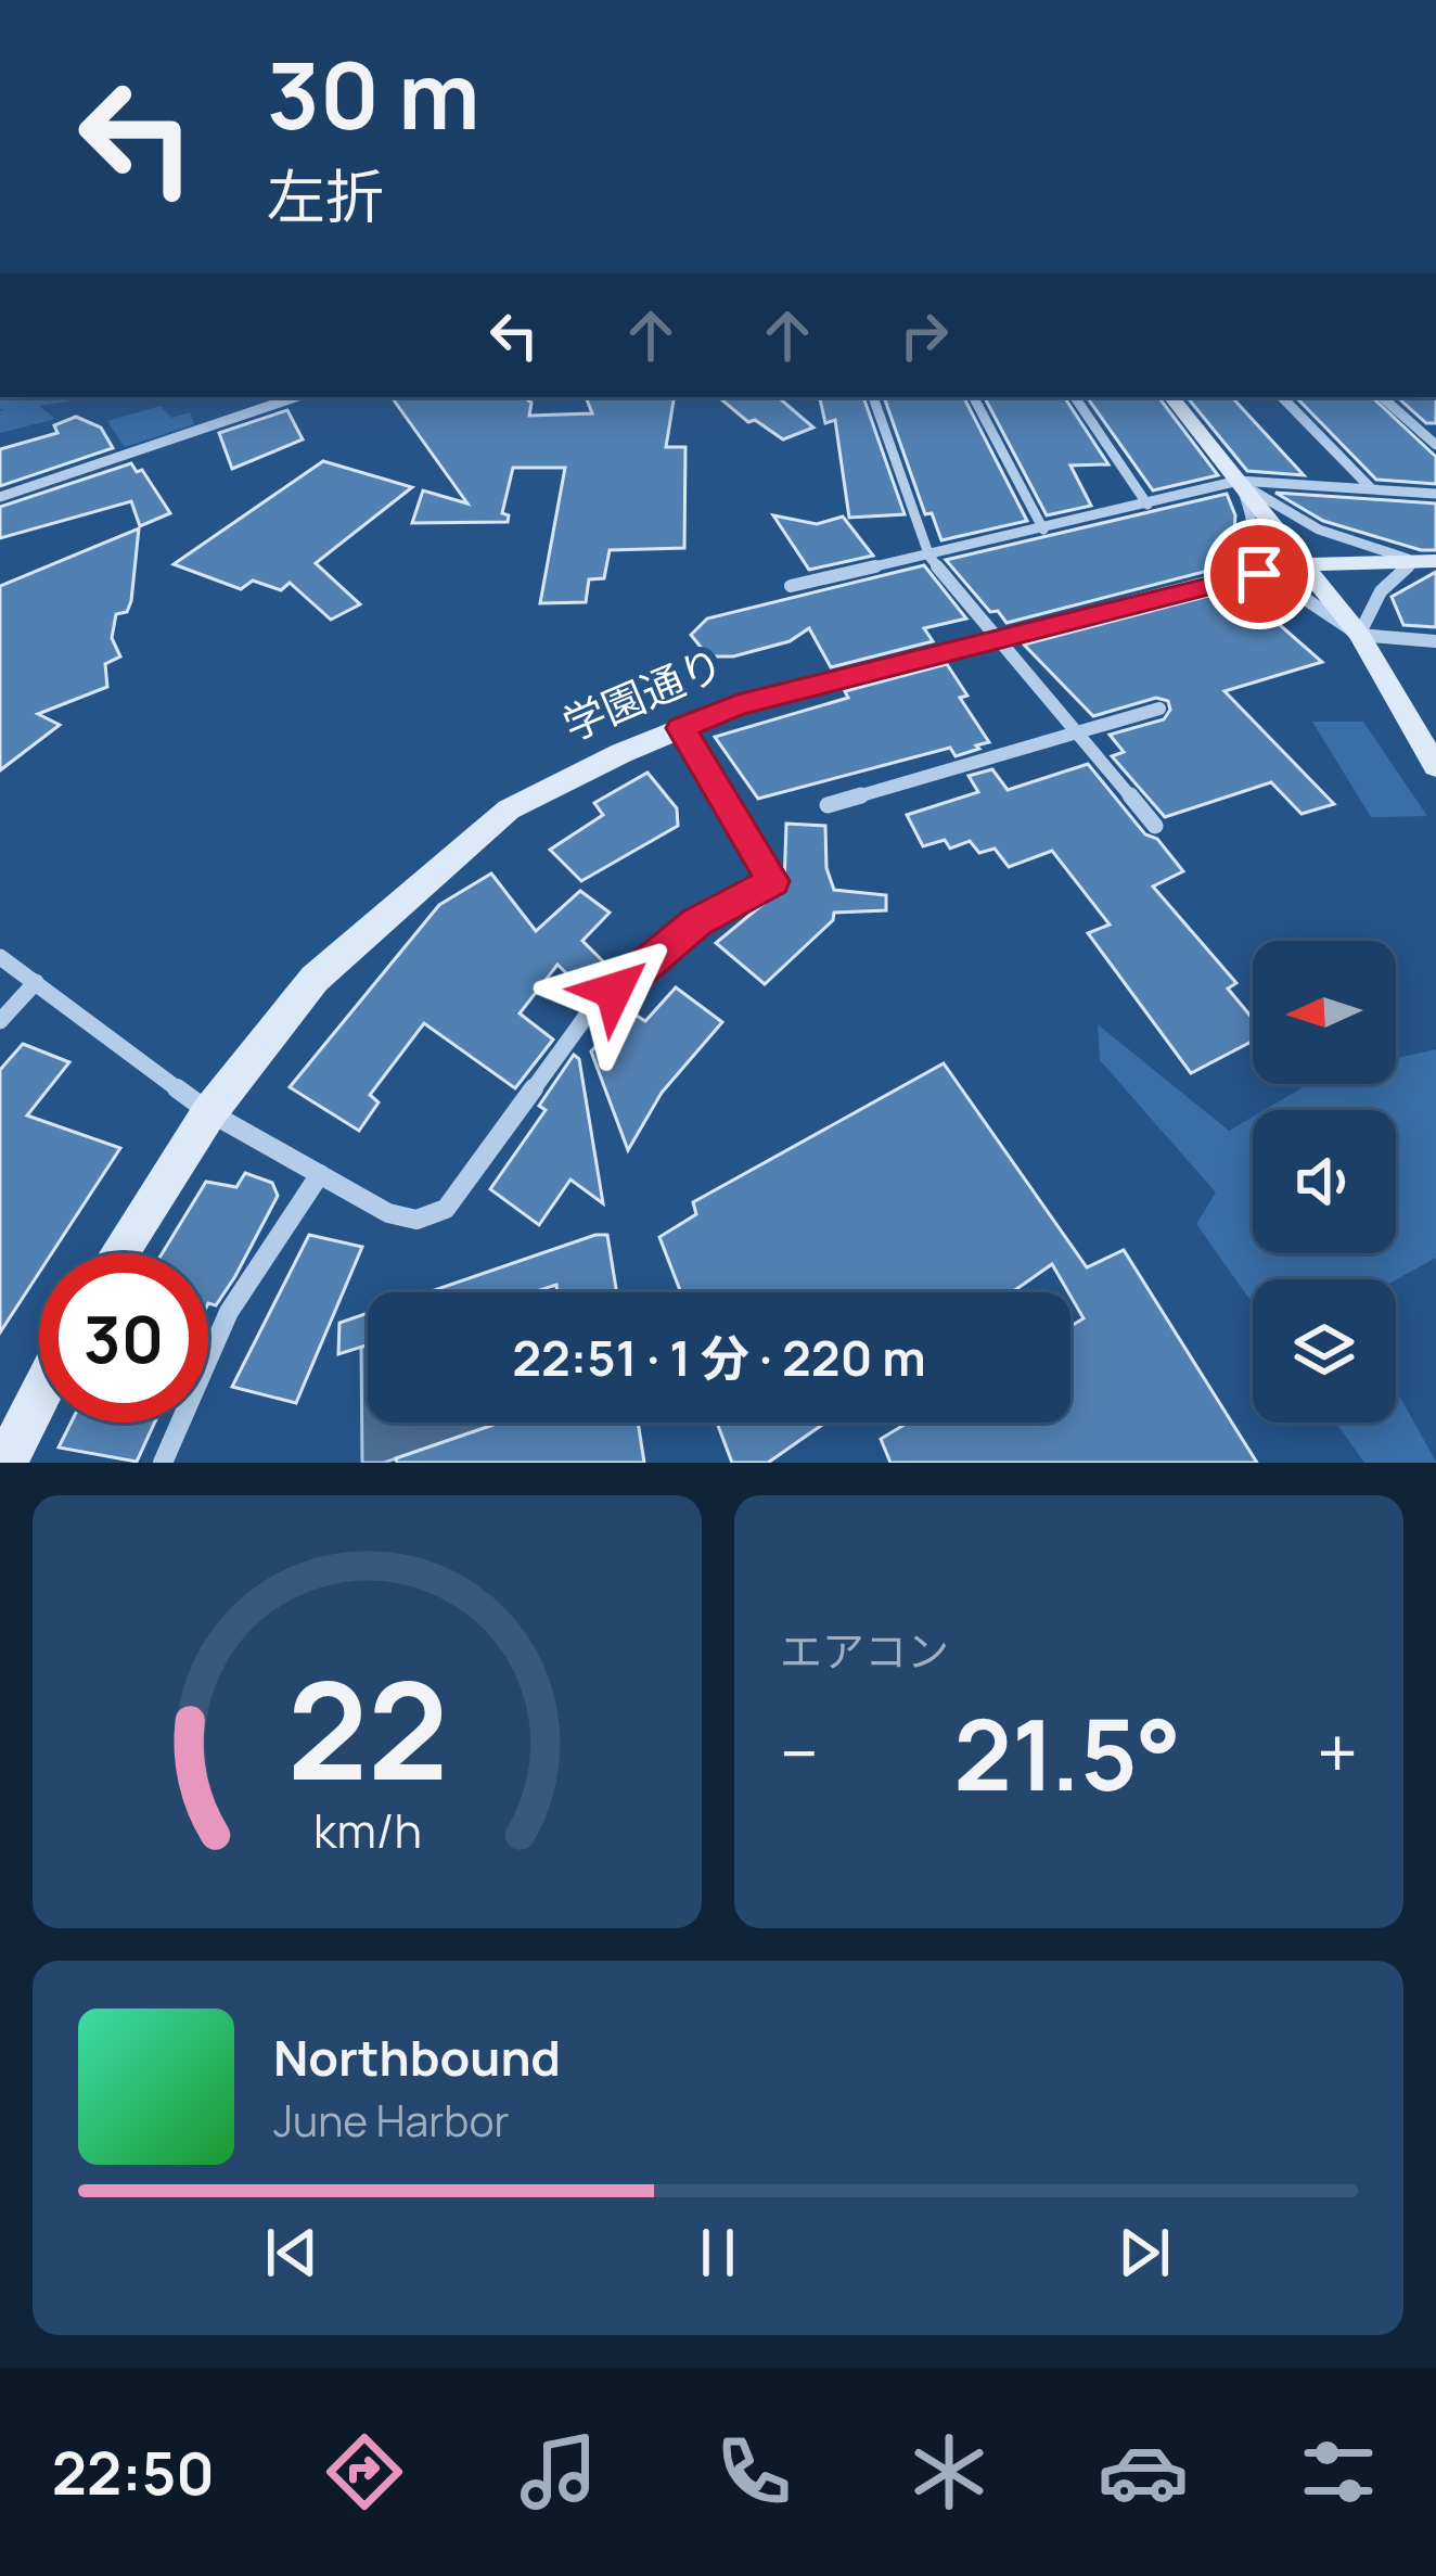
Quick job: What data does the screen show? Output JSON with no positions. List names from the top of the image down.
{
  "streets": {
    "street": ["学園通り"]
  },
  "north": "left",
  "page": {
    "turn": ["30 m", "左折"],
    "limit": "30",
    "trip": "22:51 · 1 分 · 220 m",
    "tile": "エアコン",
    "heat": ["−", "21.5°", "+"],
    "song": ["Northbound", "June Harbor"],
    "tabs": "22:50",
    "gauge": ["22", "km/h"]
  }
}
